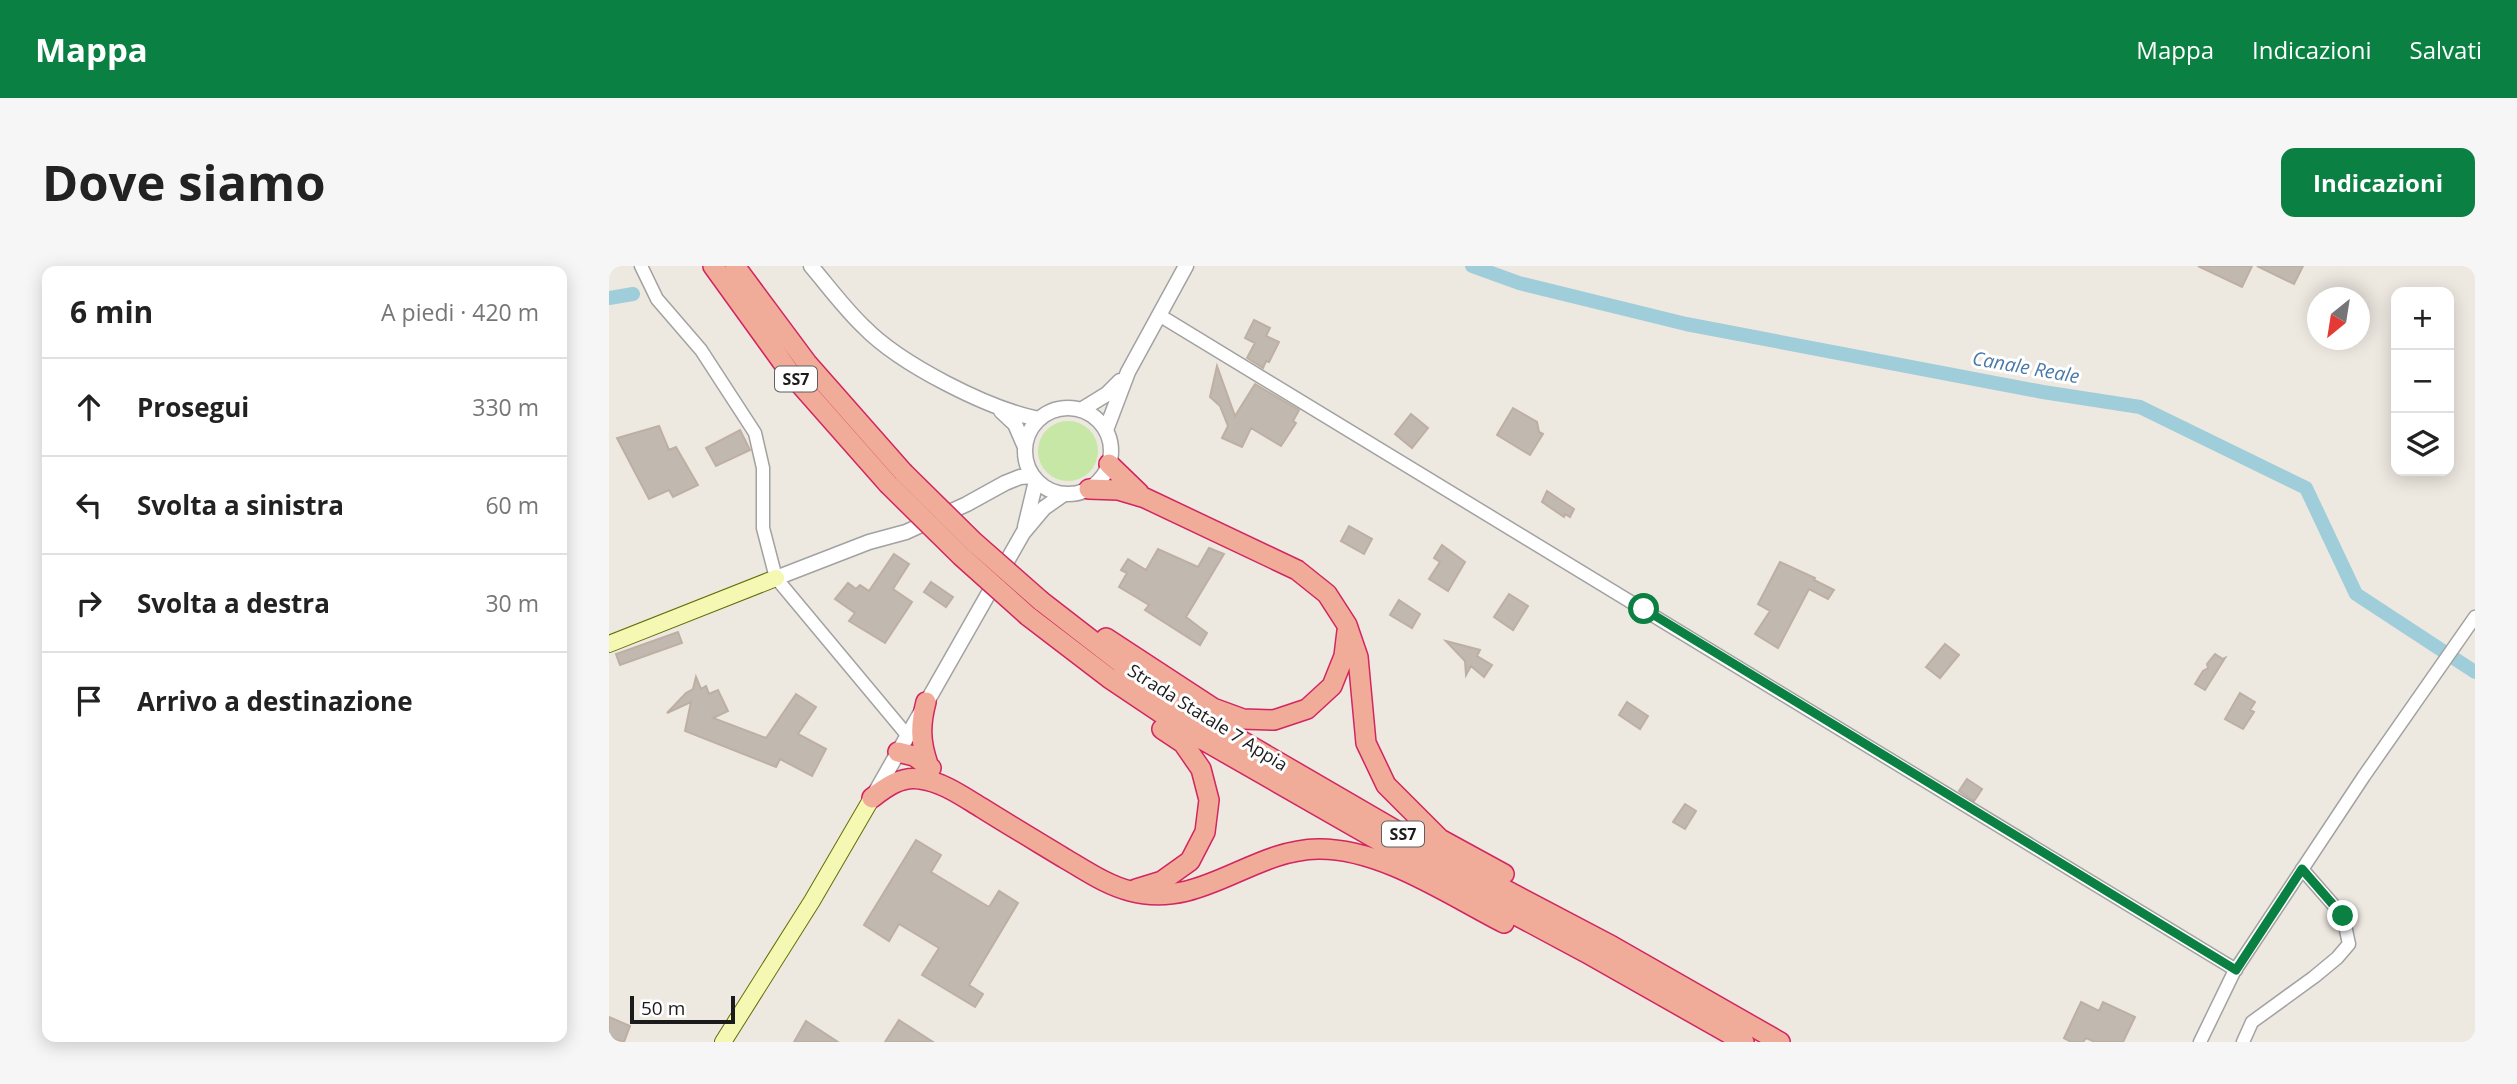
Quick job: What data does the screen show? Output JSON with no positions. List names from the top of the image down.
{
  "streets": {
    "highway": ["SS7", "Strada Statale 7 Appia"]
  },
  "water": ["Canale Reale"],
  "scale_bar": "50 m",
  "north": "bottom left",
  "page": {
    "header": "Mappa",
    "nav": ["Mappa", "Indicazioni", "Salvati"],
    "buttons": "Indicazioni",
    "title": "Dove siamo",
    "heading": ["6 min", "A piedi · 420 m"],
    "map_buttons": ["+", "−"],
    "list": [
      ["Prosegui", "330 m"],
      ["Svolta a sinistra", "60 m"],
      ["Svolta a destra", "30 m"],
      "Arrivo a destinazione"
    ],
    "scale": "50 m"
  }
}
